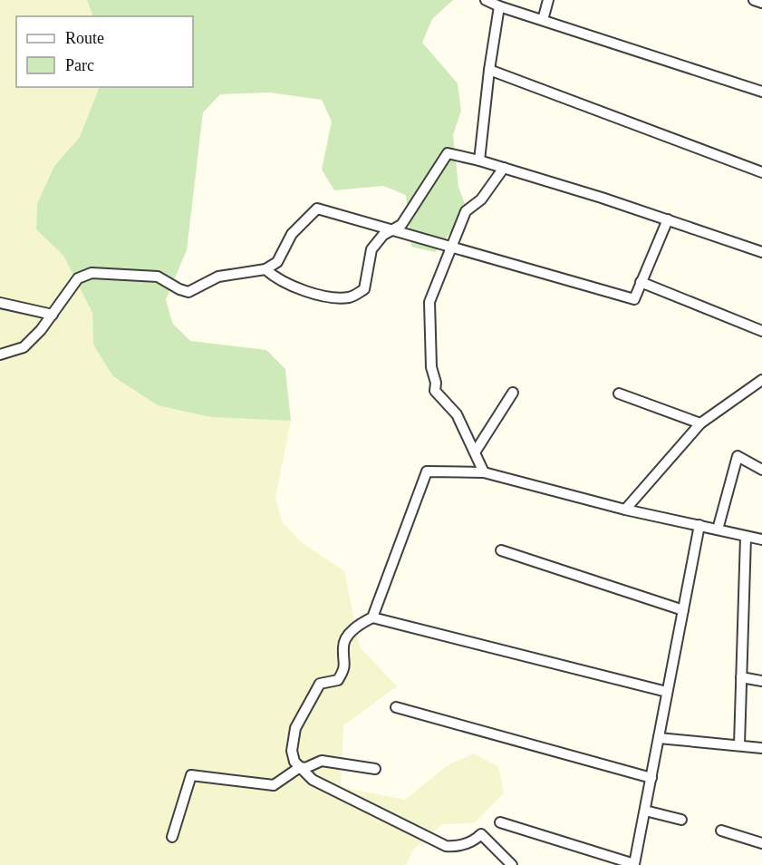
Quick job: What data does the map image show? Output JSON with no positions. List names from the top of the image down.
{
  "legend": ["Route", "Parc"]
}
